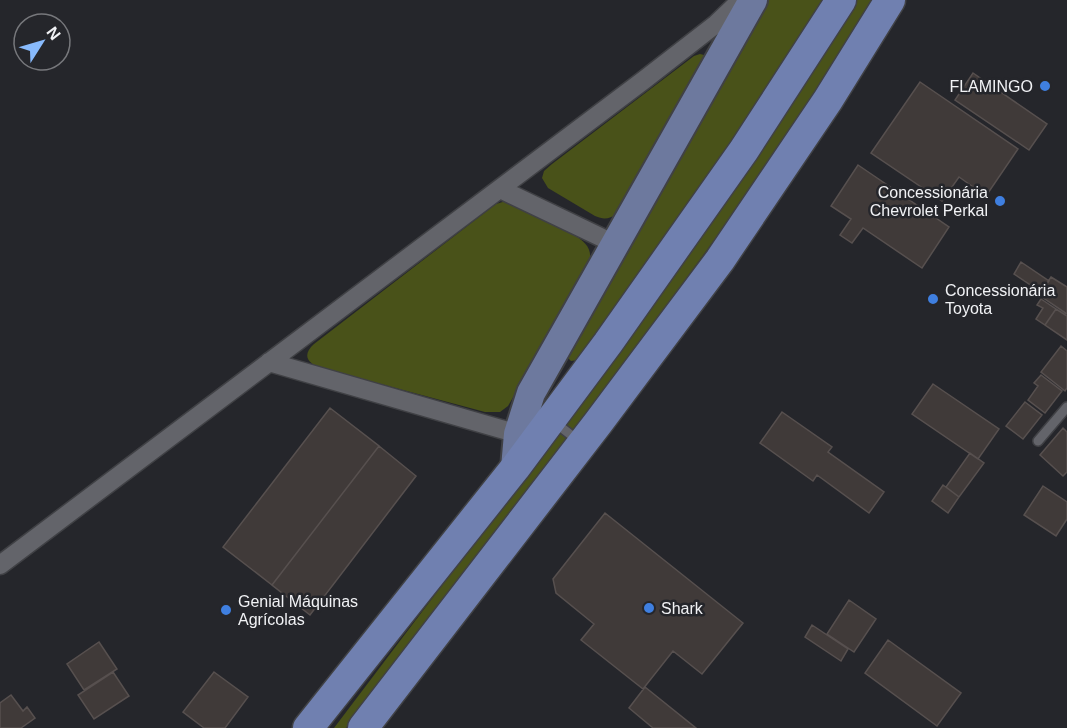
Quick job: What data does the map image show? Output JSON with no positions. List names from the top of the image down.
{
  "places": [
    "FLAMINGO",
    "Concessionária Chevrolet Perkal",
    "Concessionária Toyota",
    "Shark",
    "Genial Máquinas Agrícolas"
  ],
  "north": "top right"
}
